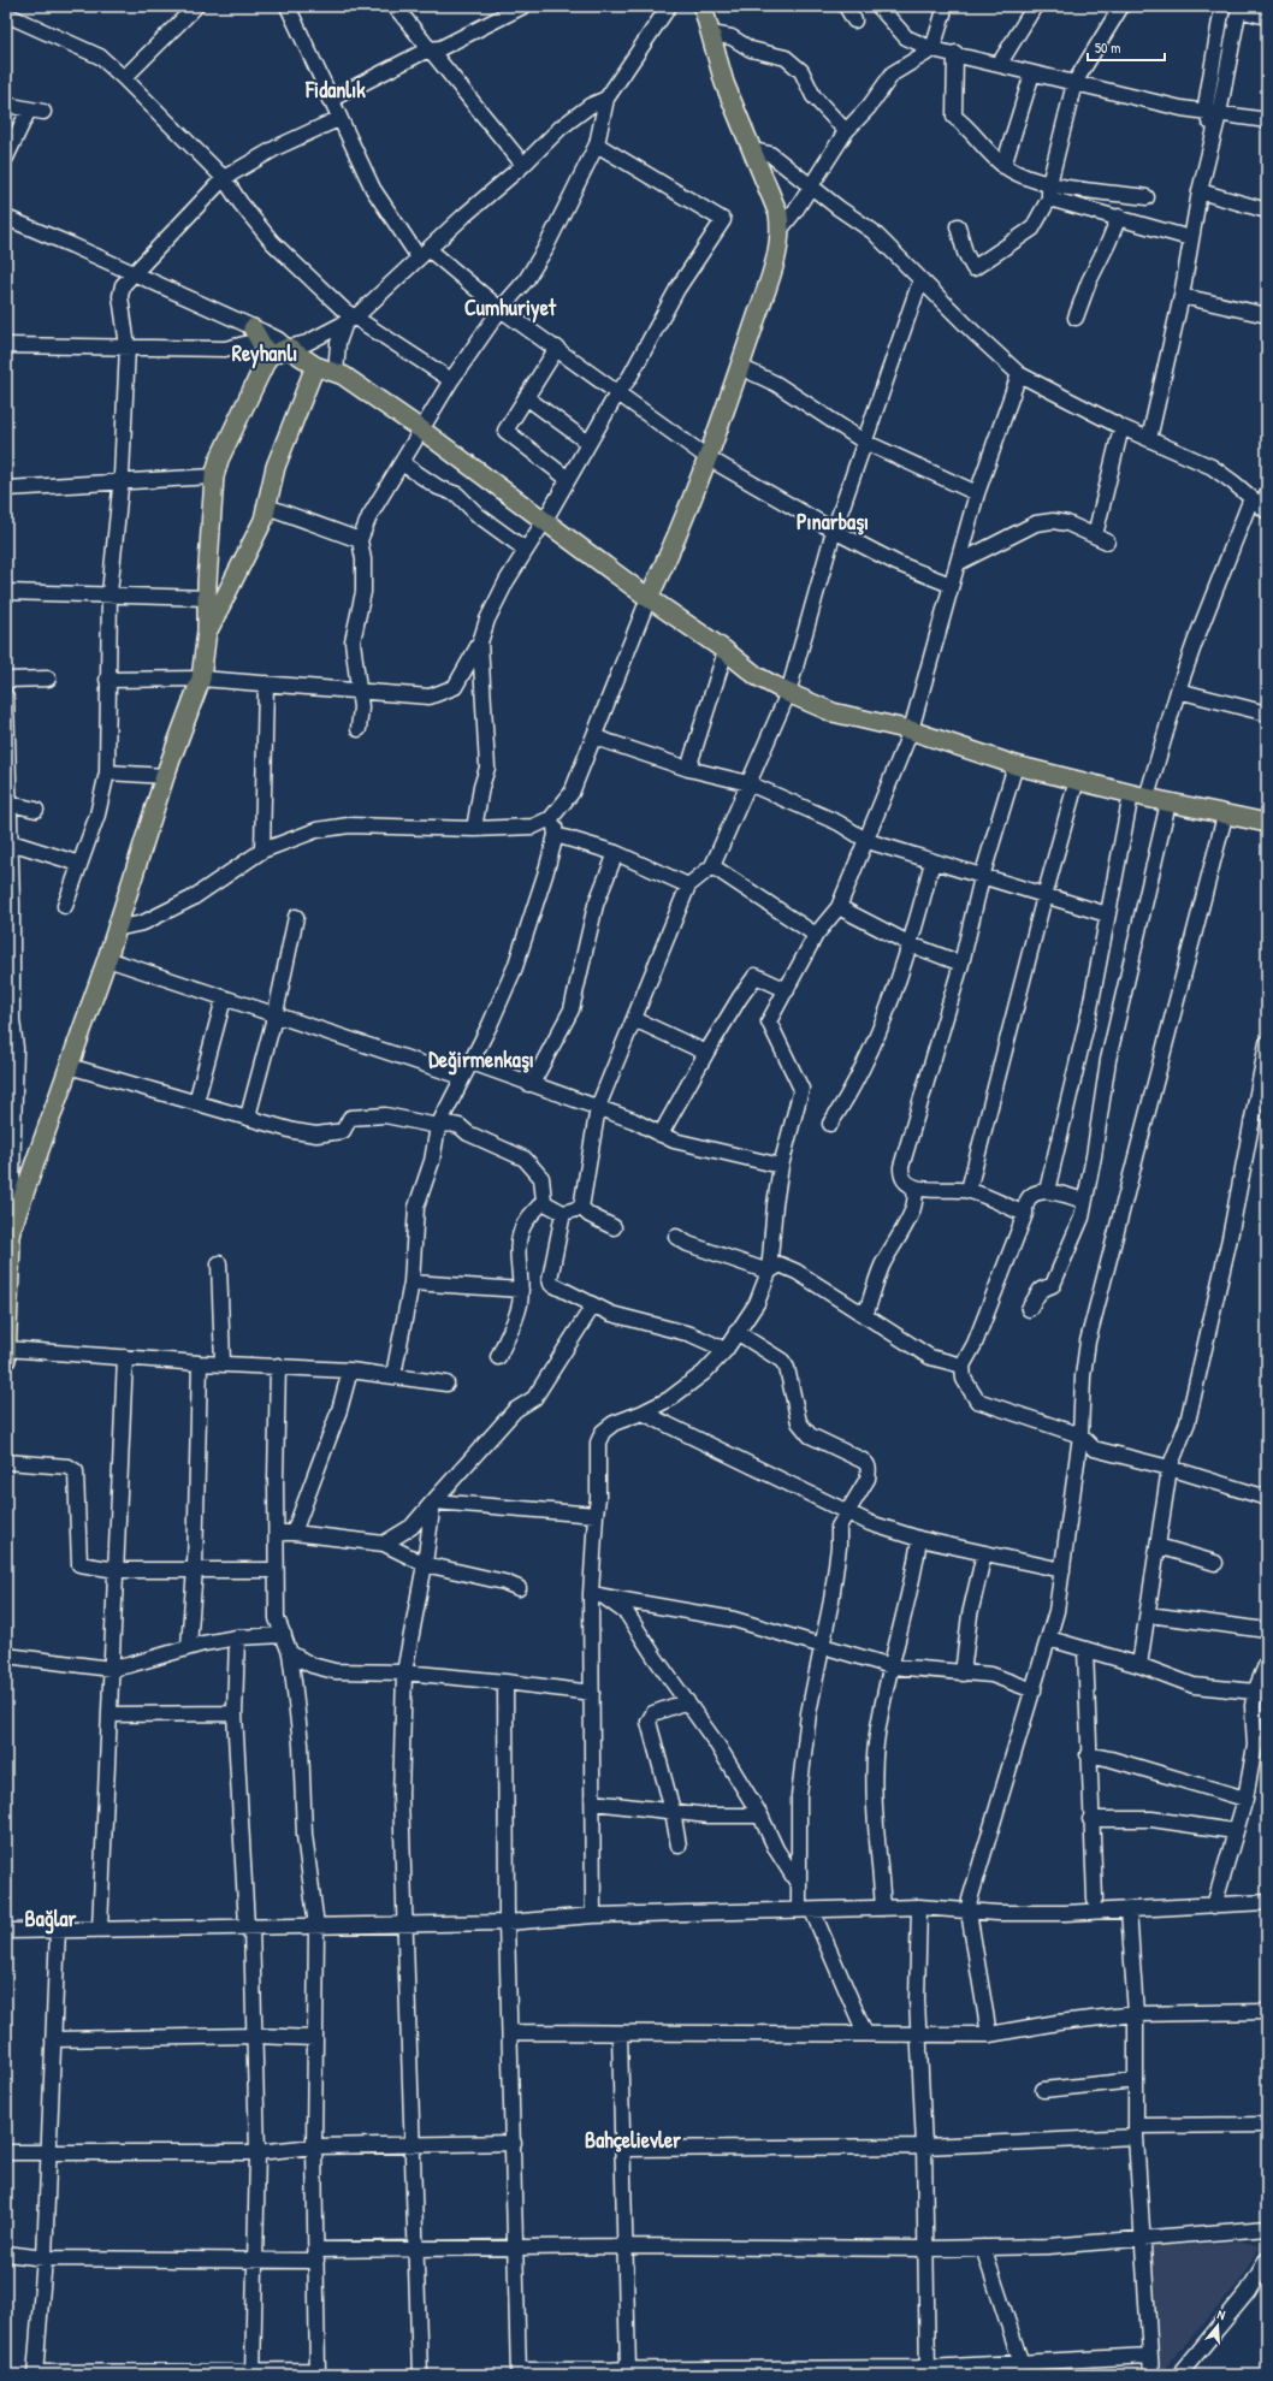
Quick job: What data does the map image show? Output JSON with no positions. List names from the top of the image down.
{
  "districts": [
    "Fidanlık",
    "Cumhuriyet",
    "Reyhanlı",
    "Pınarbaşı",
    "Değirmenkaşı",
    "Bağlar",
    "Bahçelievler"
  ],
  "scale_bar": "50 m",
  "north": "top"
}
